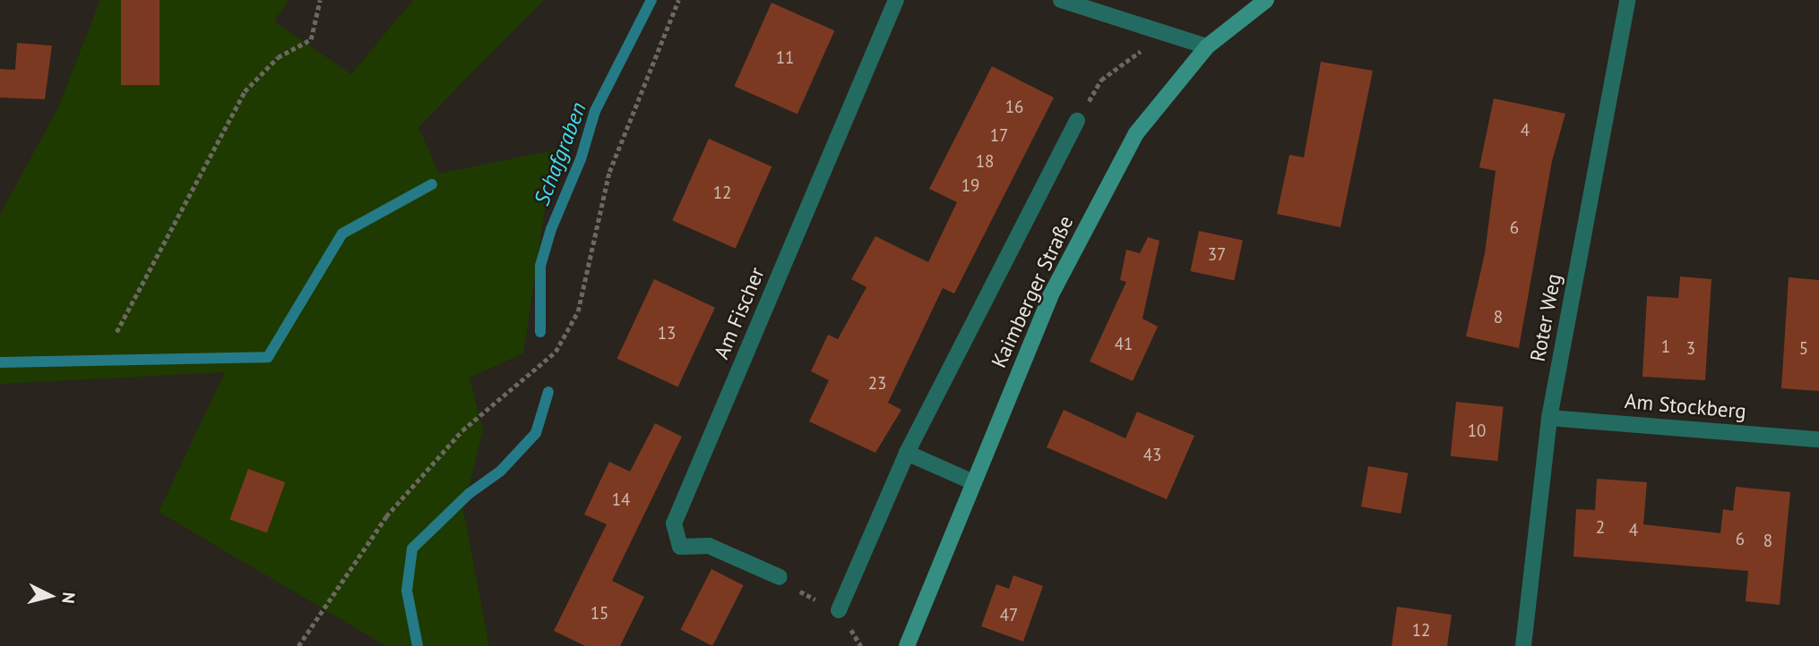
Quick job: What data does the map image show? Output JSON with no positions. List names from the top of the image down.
{
  "streets": {
    "main road": ["Kaimberger Straße"],
    "street": ["Am Fischer", "Roter Weg", "Am Stockberg"]
  },
  "crossings": [
    ["Roter Weg", "Am Stockberg"]
  ],
  "water": ["Schafgraben"],
  "house_numbers": [
    "11",
    "16",
    "4",
    "17",
    "18",
    "19",
    "12",
    "6",
    "37",
    "8",
    "13",
    "41",
    "1",
    "3",
    "5",
    "23",
    "10",
    "43",
    "14",
    "2",
    "4",
    "6",
    "8",
    "15",
    "47",
    "12"
  ],
  "north": "right"
}
